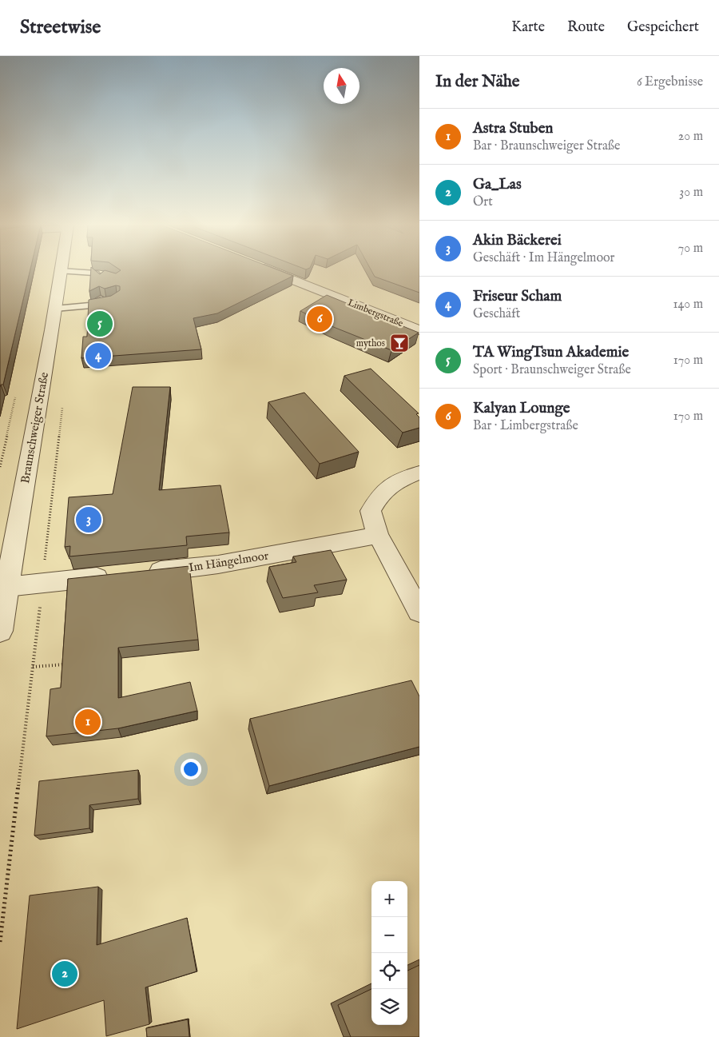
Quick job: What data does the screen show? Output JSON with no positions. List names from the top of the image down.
{
  "streets": {
    "street": ["Limbergstraße", "Braunschweiger Straße", "Im Hängelmoor"]
  },
  "places": {
    "bar": ["mythos"]
  },
  "north": "top",
  "page": {
    "header": "Streetwise",
    "nav": ["Karte", "Route", "Gespeichert"],
    "heading": ["In der Nähe", "6 Ergebnisse"],
    "list": [
      {
        "mark": "1",
        "name": "Astra Stuben",
        "note": "Bar · Braunschweiger Straße",
        "value": "20 m"
      },
      {
        "mark": "2",
        "name": "Ga_Las",
        "note": "Ort",
        "value": "30 m"
      },
      {
        "mark": "3",
        "name": "Akin Bäckerei",
        "note": "Geschäft · Im Hängelmoor",
        "value": "70 m"
      },
      {
        "mark": "4",
        "name": "Friseur Scham",
        "note": "Geschäft",
        "value": "140 m"
      },
      {
        "mark": "5",
        "name": "TA WingTsun Akademie",
        "note": "Sport · Braunschweiger Straße",
        "value": "170 m"
      },
      {
        "mark": "6",
        "name": "Kalyan Lounge",
        "note": "Bar · Limbergstraße",
        "value": "170 m"
      }
    ],
    "pins": [
      "6",
      "5",
      "4",
      "3",
      "1",
      "2"
    ],
    "map_buttons": ["+", "−"]
  }
}
